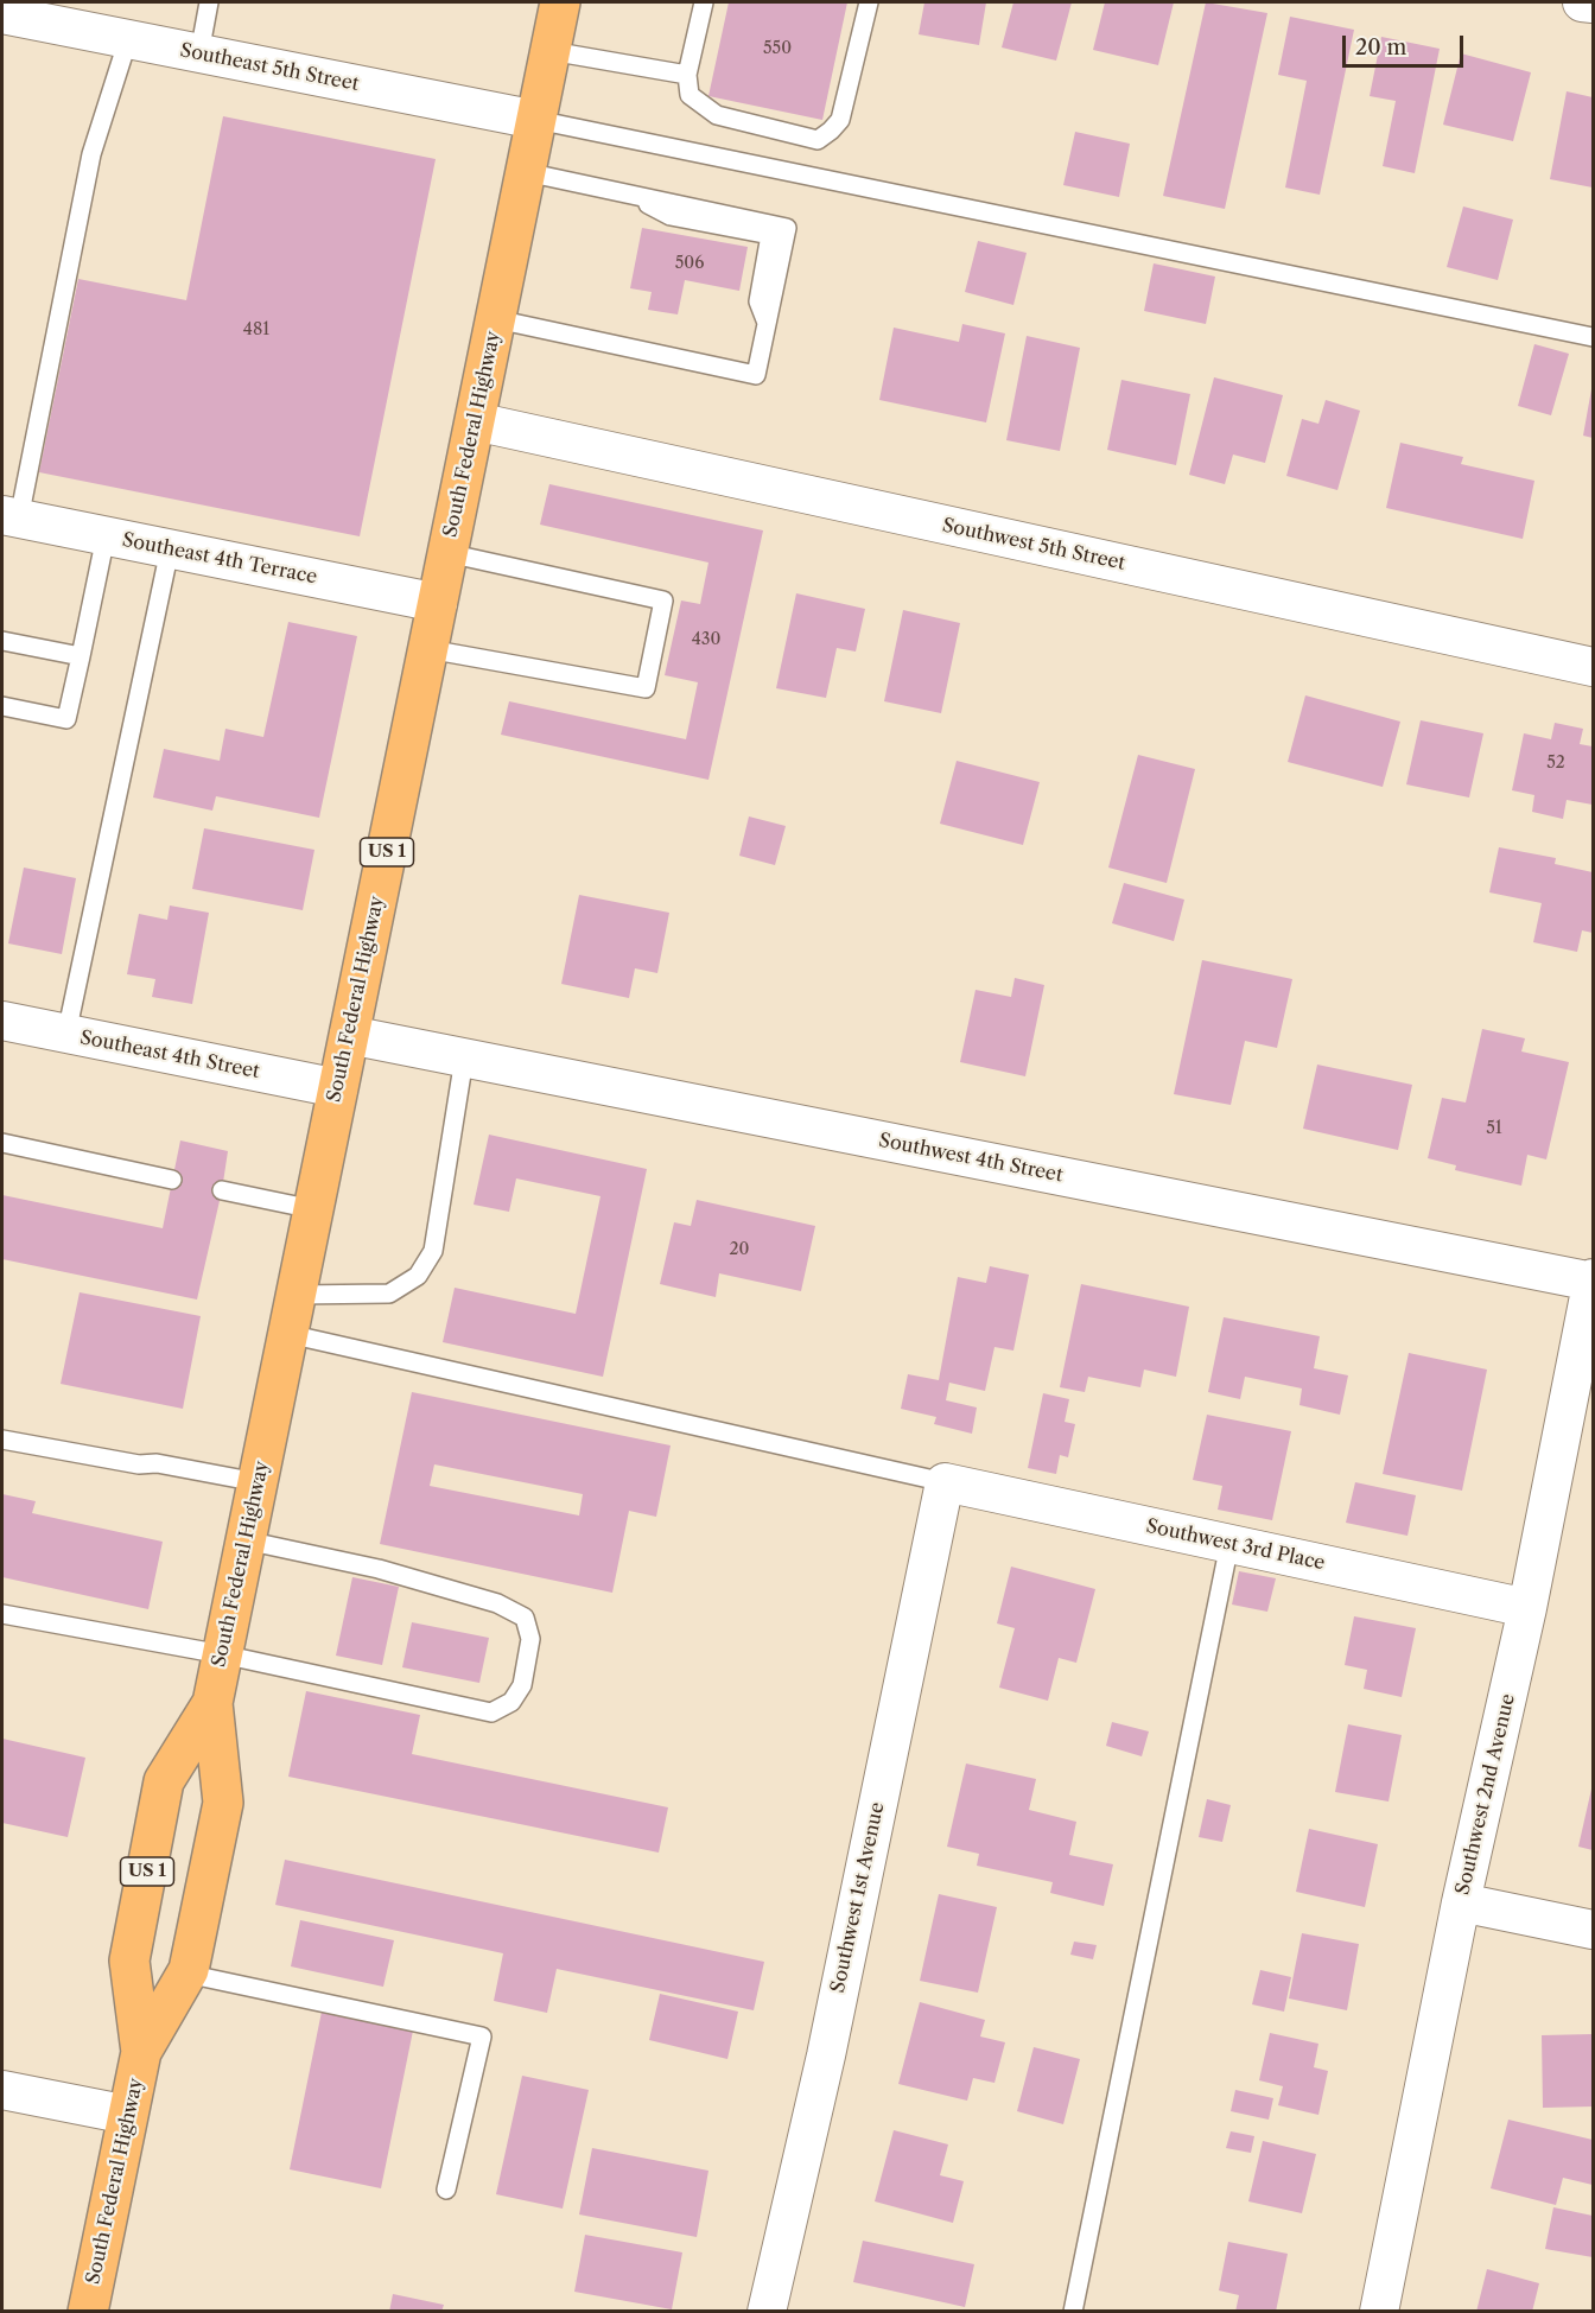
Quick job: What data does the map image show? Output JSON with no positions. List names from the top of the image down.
{
  "streets": {
    "main road": ["South Federal Highway", "US 1"],
    "street": [
      "Southeast 5th Street",
      "Southwest 5th Street",
      "Southeast 4th Terrace",
      "Southeast 4th Street",
      "Southwest 4th Street",
      "Southwest 3rd Place",
      "Southwest 2nd Avenue",
      "Southwest 1st Avenue"
    ]
  },
  "crossings": [
    ["Southeast 5th Street", "South Federal Highway"],
    ["South Federal Highway", "Southwest 5th Street"],
    ["South Federal Highway", "Southeast 4th Terrace"],
    ["South Federal Highway", "Southeast 4th Street"],
    ["South Federal Highway", "Southwest 4th Street"],
    ["Southwest 4th Street", "Southwest 2nd Avenue"],
    ["Southwest 3rd Place", "Southwest 2nd Avenue"],
    ["Southwest 3rd Place", "Southwest 1st Avenue"]
  ],
  "house_numbers": [
    "550",
    "506",
    "481",
    "430",
    "52",
    "51",
    "20"
  ],
  "scale_bar": "20 m"
}
